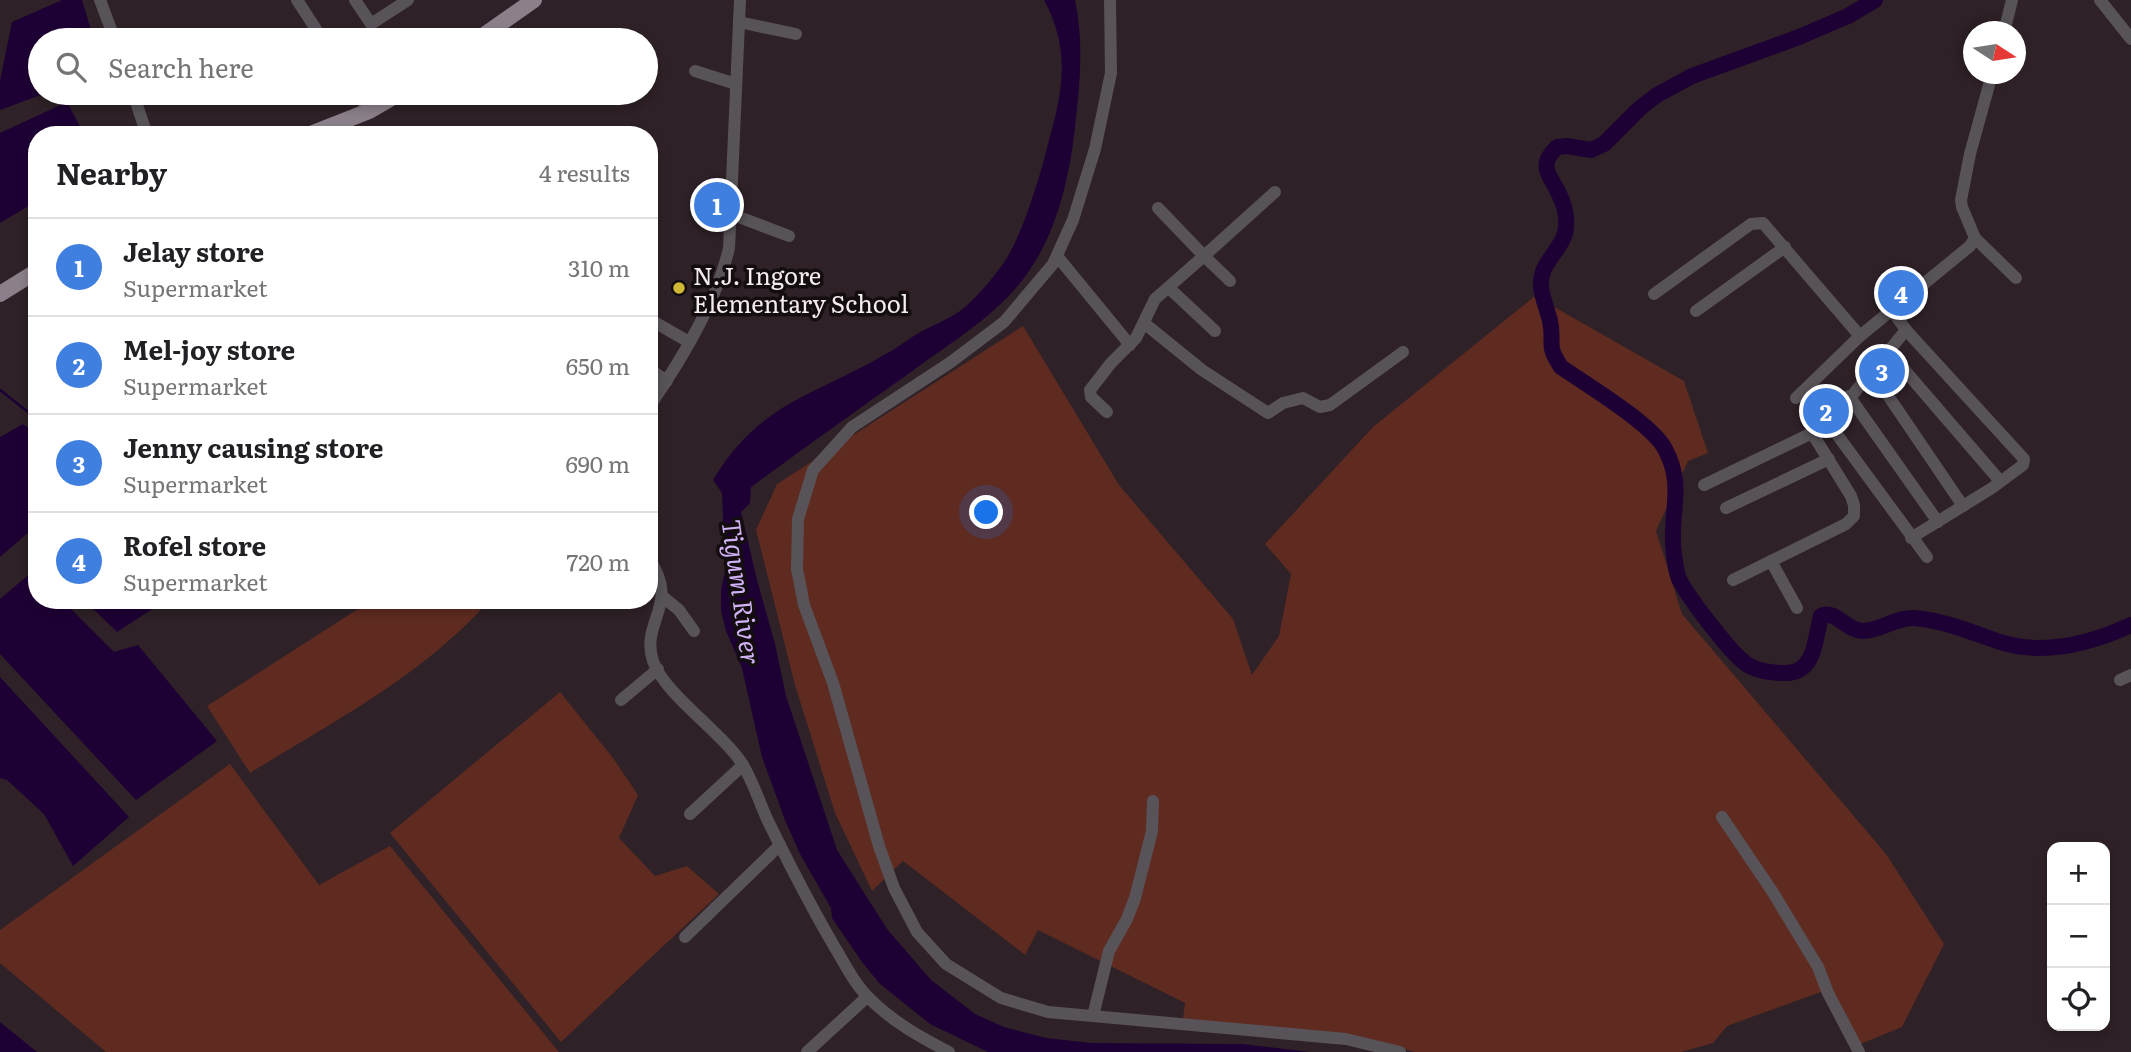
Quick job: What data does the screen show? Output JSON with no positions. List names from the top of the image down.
{
  "water": ["Tigum River"],
  "places": ["N.J. Ingore Elementary School"],
  "north": "right",
  "page": {
    "search": "Search here",
    "heading": ["Nearby", "4 results"],
    "pins": [
      "1",
      "4",
      "3",
      "2"
    ],
    "list": [
      {
        "mark": "1",
        "name": "Jelay store",
        "note": "Supermarket",
        "value": "310 m"
      },
      {
        "mark": "2",
        "name": "Mel-joy store",
        "note": "Supermarket",
        "value": "650 m"
      },
      {
        "mark": "3",
        "name": "Jenny causing store",
        "note": "Supermarket",
        "value": "690 m"
      },
      {
        "mark": "4",
        "name": "Rofel store",
        "note": "Supermarket",
        "value": "720 m"
      }
    ],
    "map_buttons": ["+", "−"]
  }
}
